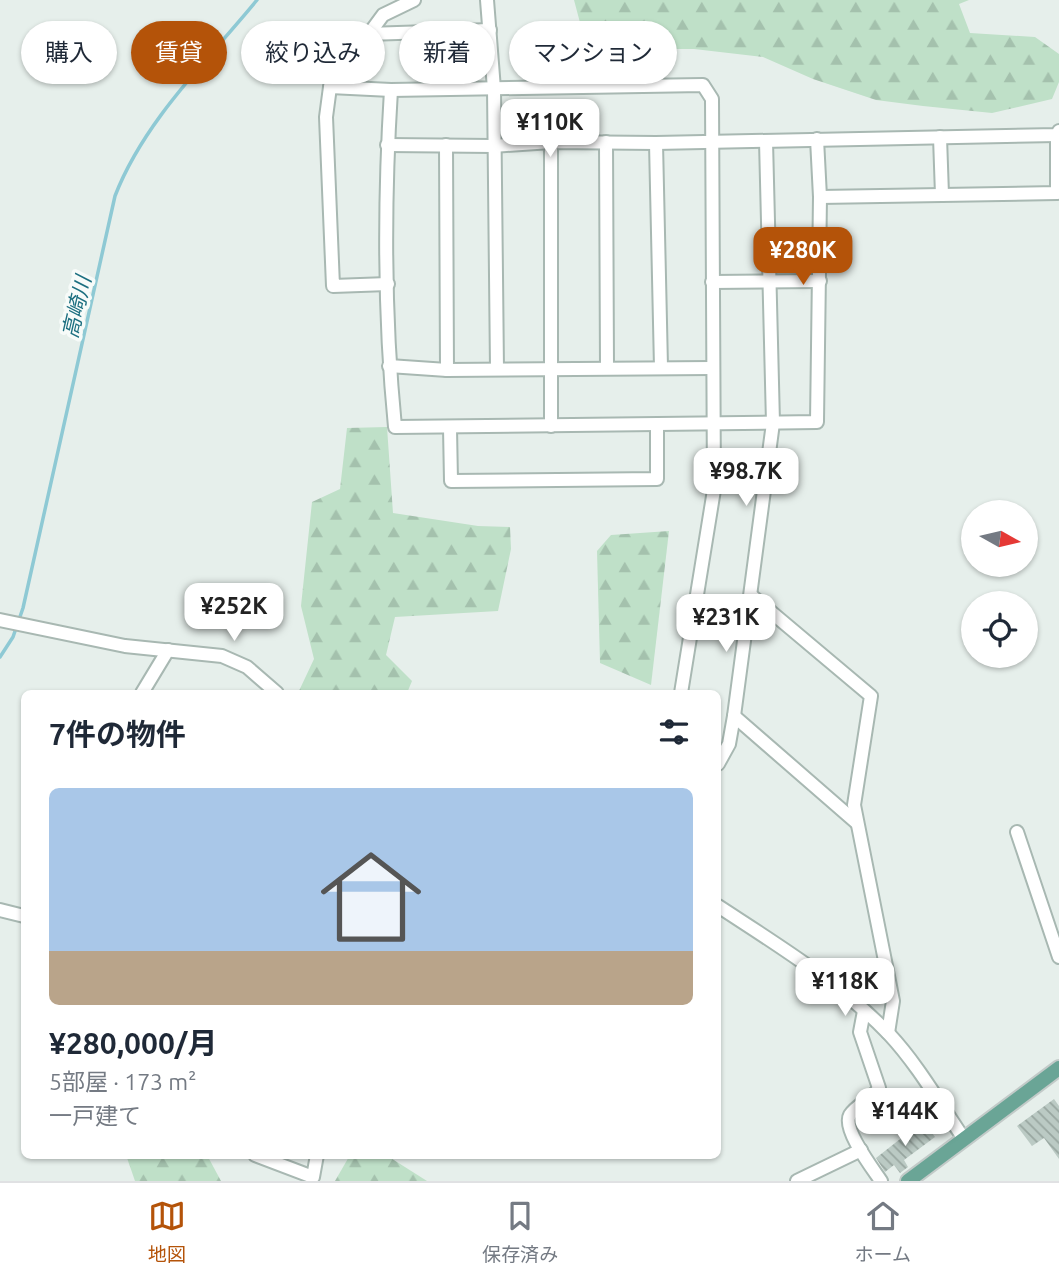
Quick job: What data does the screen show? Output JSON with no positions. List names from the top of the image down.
{
  "water": ["高崎川"],
  "north": "right",
  "page": {
    "chip": [
      "購入",
      "賃貸",
      "絞り込み",
      "新着",
      "マンション"
    ],
    "price": [
      "¥110K",
      "¥280K",
      "¥98.7K",
      "¥252K",
      "¥231K",
      "¥118K",
      "¥144K"
    ],
    "heading": "7件の物件",
    "list": [
      {
        "name": "¥280,000/月",
        "note": "5部屋 · 173 m² · 一戸建て"
      }
    ],
    "tabs": ["地図", "保存済み", "ホーム"]
  }
}
